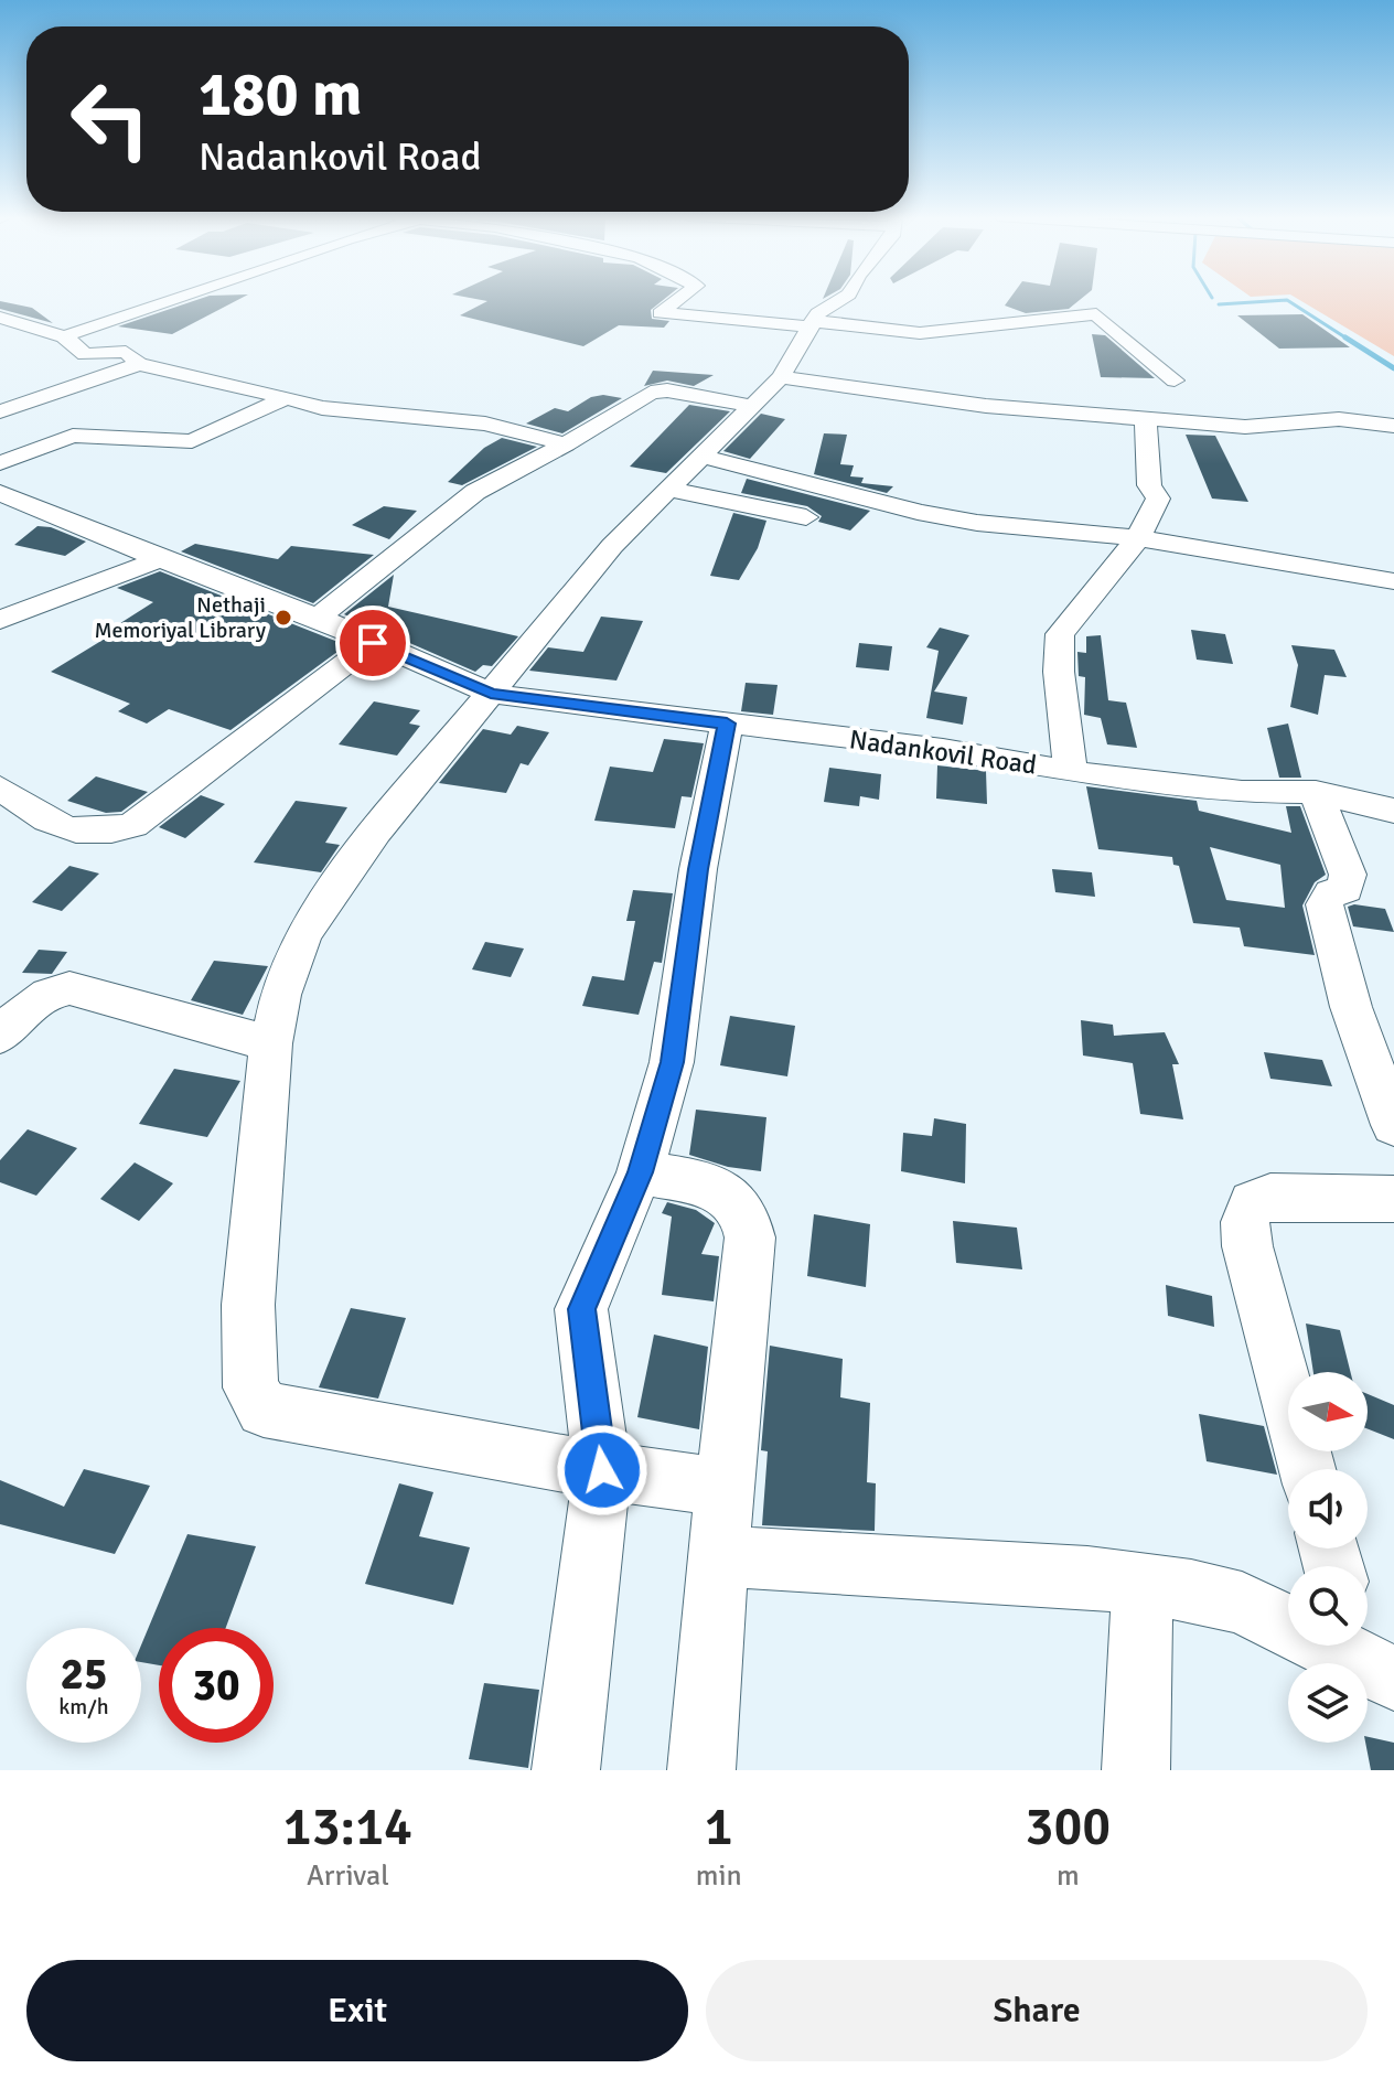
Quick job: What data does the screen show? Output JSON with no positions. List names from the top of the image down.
{
  "streets": {
    "street": ["Nadankovil Road"]
  },
  "places": ["Nethaji Memoriyal Library"],
  "north": "right",
  "page": {
    "turn": ["180 m", "Nadankovil Road"],
    "speed": "25 km/h",
    "limit": "30",
    "eta": [
      "13:14",
      "Arrival",
      "1",
      "min",
      "300",
      "m"
    ],
    "buttons": ["Exit", "Share"]
  }
}
